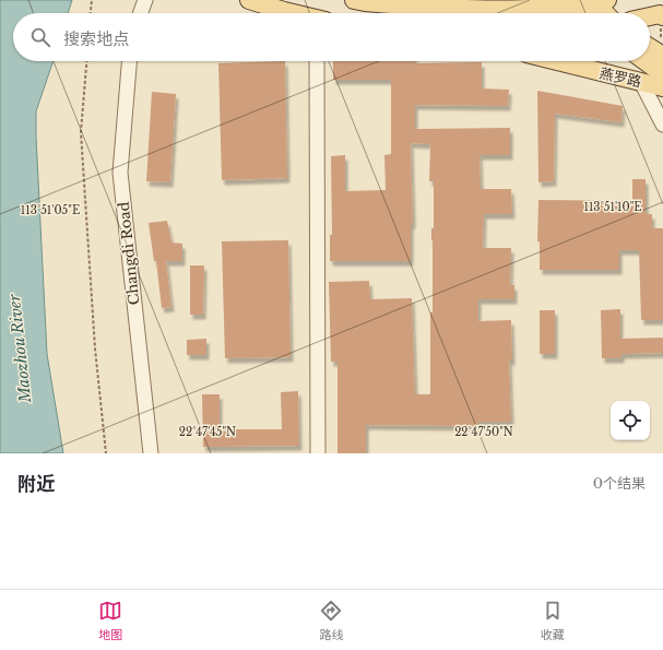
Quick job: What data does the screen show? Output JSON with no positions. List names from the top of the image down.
{
  "streets": {
    "main road": ["燕罗路"],
    "street": ["Changdi Road"]
  },
  "water": ["Maozhou River"],
  "page": {
    "search": "搜索地点",
    "heading": ["附近", "0个结果"],
    "nav": ["地图", "路线", "收藏"]
  },
  "coordinates": [
    "113°51'10\"E",
    "113°51'05\"E",
    "22°47'45\"N",
    "22°47'50\"N"
  ]
}
